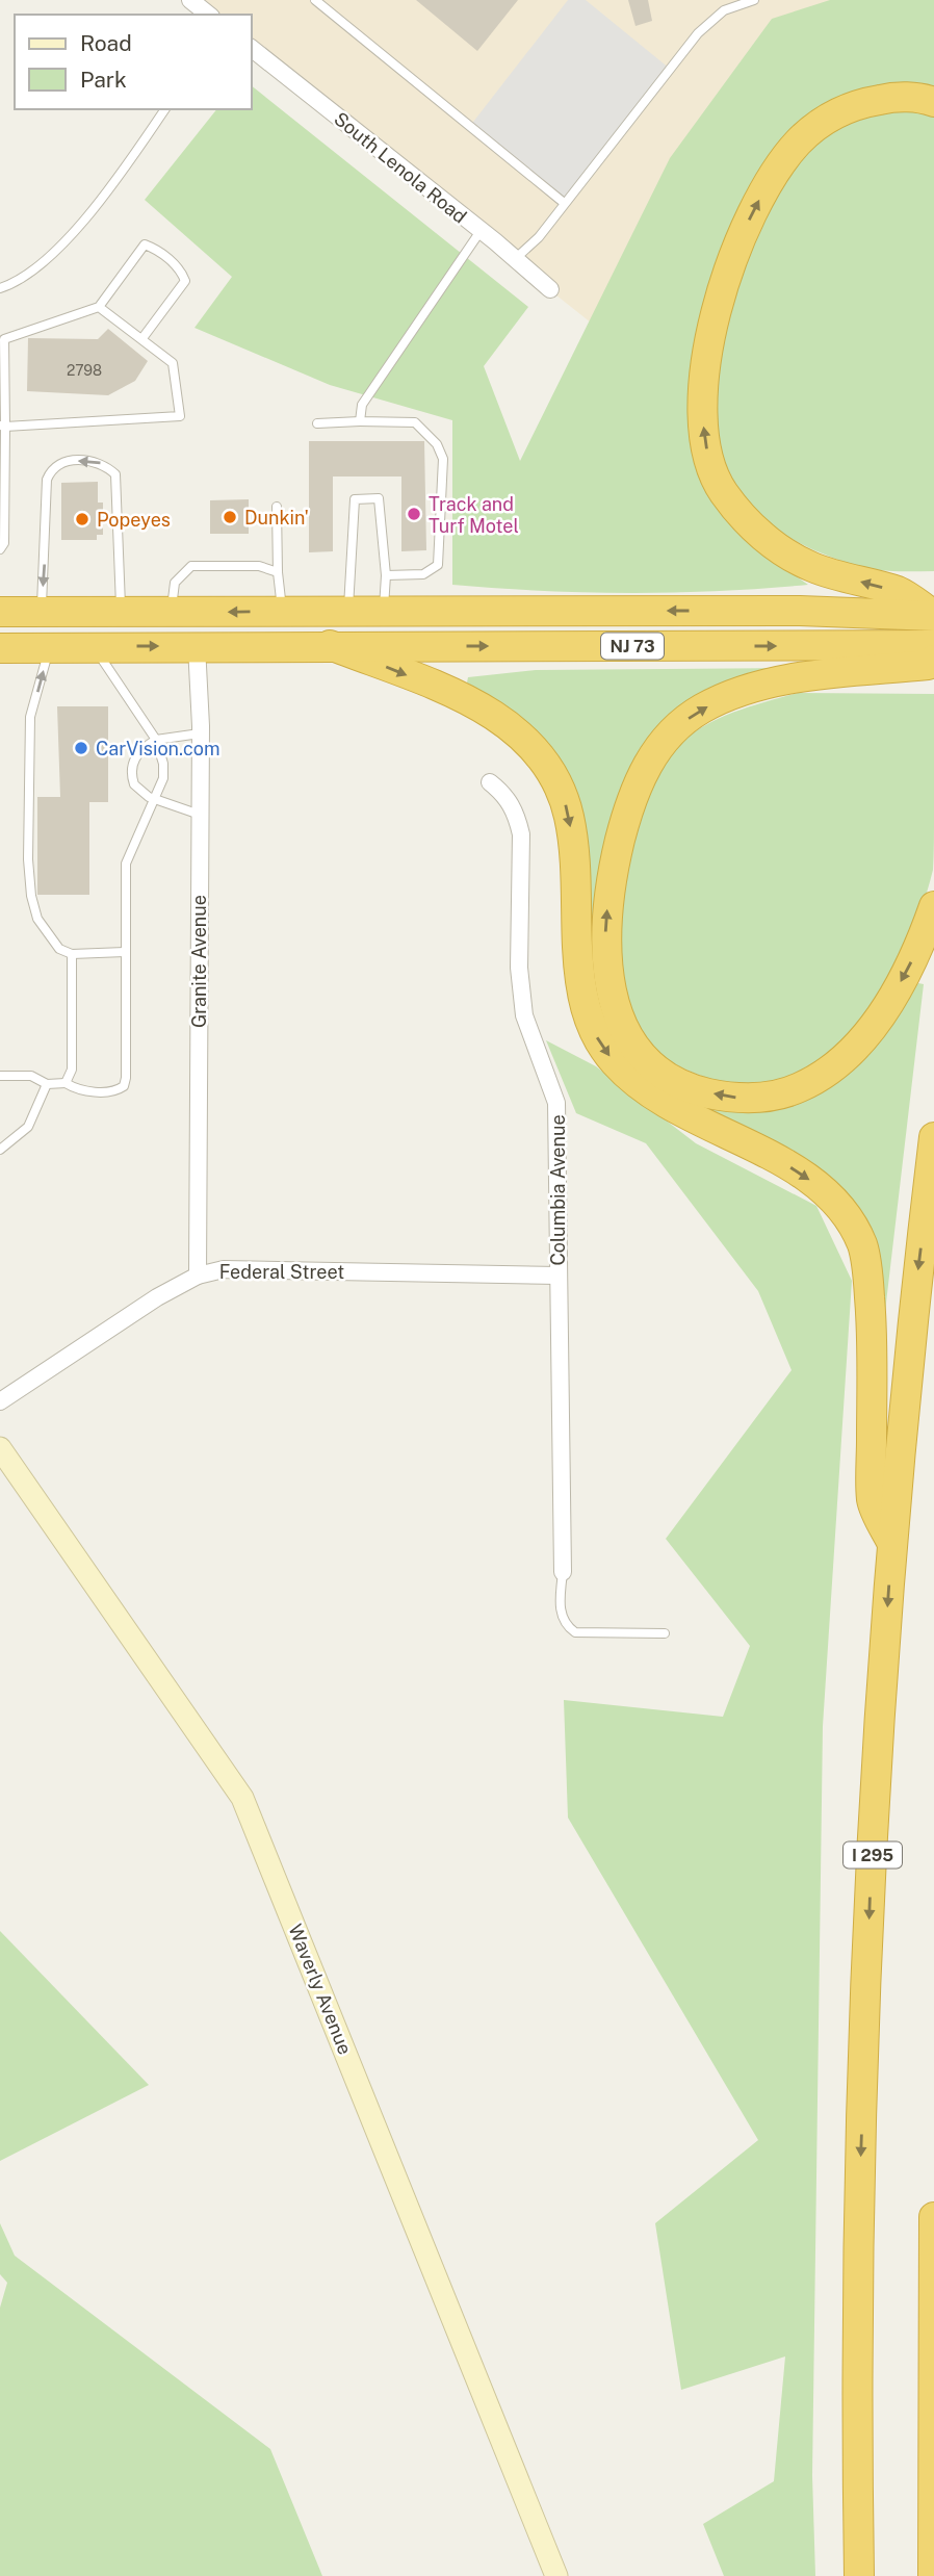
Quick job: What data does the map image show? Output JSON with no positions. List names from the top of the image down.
{
  "streets": {
    "highway": ["NJ 73", "I 295"],
    "street": [
      "South Lenola Road",
      "Granite Avenue",
      "Columbia Avenue",
      "Federal Street",
      "Waverly Avenue"
    ]
  },
  "crossings": [
    ["NJ 73", "Granite Avenue"],
    ["Granite Avenue", "Federal Street"],
    ["Columbia Avenue", "Federal Street"]
  ],
  "places": [
    "Track and Turf Motel",
    "Dunkin'",
    "Popeyes",
    "CarVision.com"
  ],
  "house_numbers": ["2798"],
  "legend": ["Road", "Park"]
}
